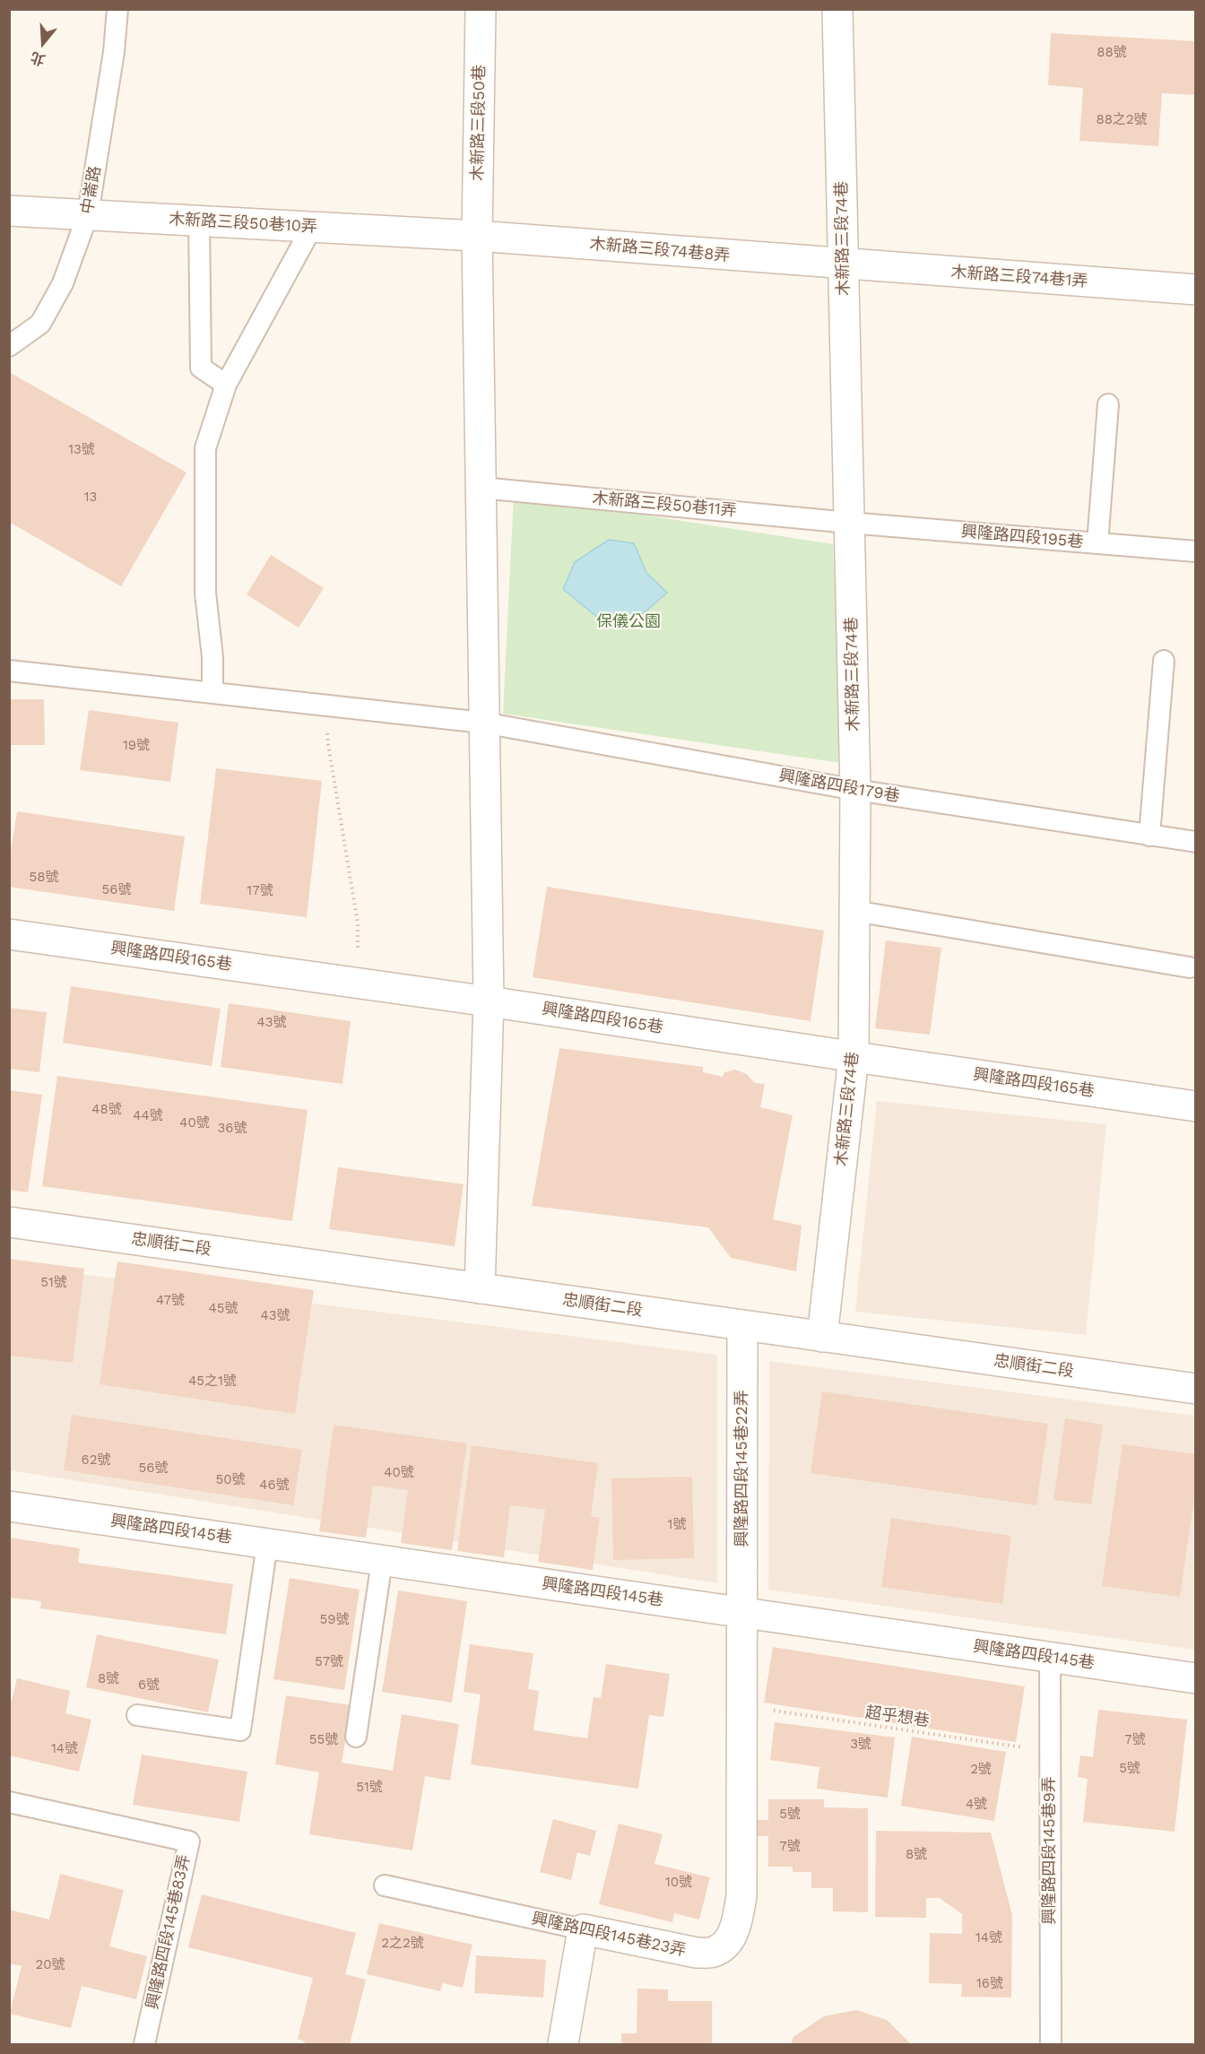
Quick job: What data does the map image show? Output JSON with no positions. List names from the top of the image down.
{
  "streets": {
    "street": [
      "木新路三段50巷",
      "木新路三段50巷10弄",
      "木新路三段74巷",
      "木新路三段74巷8弄",
      "木新路三段74巷1弄",
      "興隆路四段165巷",
      "忠順街二段",
      "興隆路四段145巷22弄",
      "興隆路四段145巷",
      "興隆路四段145巷23弄"
    ],
    "lane": [
      "中崙路",
      "木新路三段50巷11弄",
      "興隆路四段195巷",
      "興隆路四段179巷",
      "興隆路四段145巷9弄",
      "興隆路四段145巷83弄"
    ],
    "path": ["超乎想巷"]
  },
  "crossings": [
    ["木新路三段50巷", "木新路三段50巷10弄"],
    ["木新路三段50巷", "木新路三段74巷8弄"],
    ["木新路三段50巷", "木新路三段50巷11弄"],
    ["木新路三段50巷", "興隆路四段179巷"],
    ["木新路三段50巷", "興隆路四段165巷"],
    ["木新路三段50巷", "忠順街二段"],
    ["中崙路", "木新路三段50巷10弄"],
    ["木新路三段50巷10弄", "木新路三段74巷8弄"],
    ["木新路三段74巷", "木新路三段74巷8弄"],
    ["木新路三段74巷", "木新路三段74巷1弄"],
    ["木新路三段74巷", "木新路三段50巷11弄"],
    ["木新路三段74巷", "興隆路四段195巷"],
    ["木新路三段74巷", "興隆路四段179巷"],
    ["木新路三段74巷", "興隆路四段165巷"],
    ["木新路三段74巷", "忠順街二段"],
    ["木新路三段74巷8弄", "木新路三段74巷1弄"],
    ["木新路三段50巷11弄", "興隆路四段195巷"],
    ["忠順街二段", "興隆路四段145巷22弄"],
    ["興隆路四段145巷22弄", "興隆路四段145巷"],
    ["興隆路四段145巷22弄", "興隆路四段145巷23弄"],
    ["興隆路四段145巷", "興隆路四段145巷9弄"],
    ["興隆路四段145巷", "興隆路四段145巷23弄"],
    ["超乎想巷", "興隆路四段145巷9弄"],
    ["超乎想巷", "興隆路四段145巷23弄"]
  ],
  "parks": ["保儀公園"],
  "house_numbers": [
    "88號",
    "88之2號",
    "13號",
    "13",
    "19號",
    "58號",
    "56號",
    "17號",
    "43號",
    "48號",
    "44號",
    "40號",
    "36號",
    "51號",
    "47號",
    "45號",
    "43號",
    "45之1號",
    "62號",
    "56號",
    "40號",
    "50號",
    "46號",
    "1號",
    "59號",
    "57號",
    "8號",
    "6號",
    "55號",
    "7號",
    "3號",
    "14號",
    "5號",
    "2號",
    "51號",
    "4號",
    "5號",
    "7號",
    "8號",
    "10號",
    "14號",
    "2之2號",
    "20號",
    "16號"
  ],
  "north": "bottom"
}
